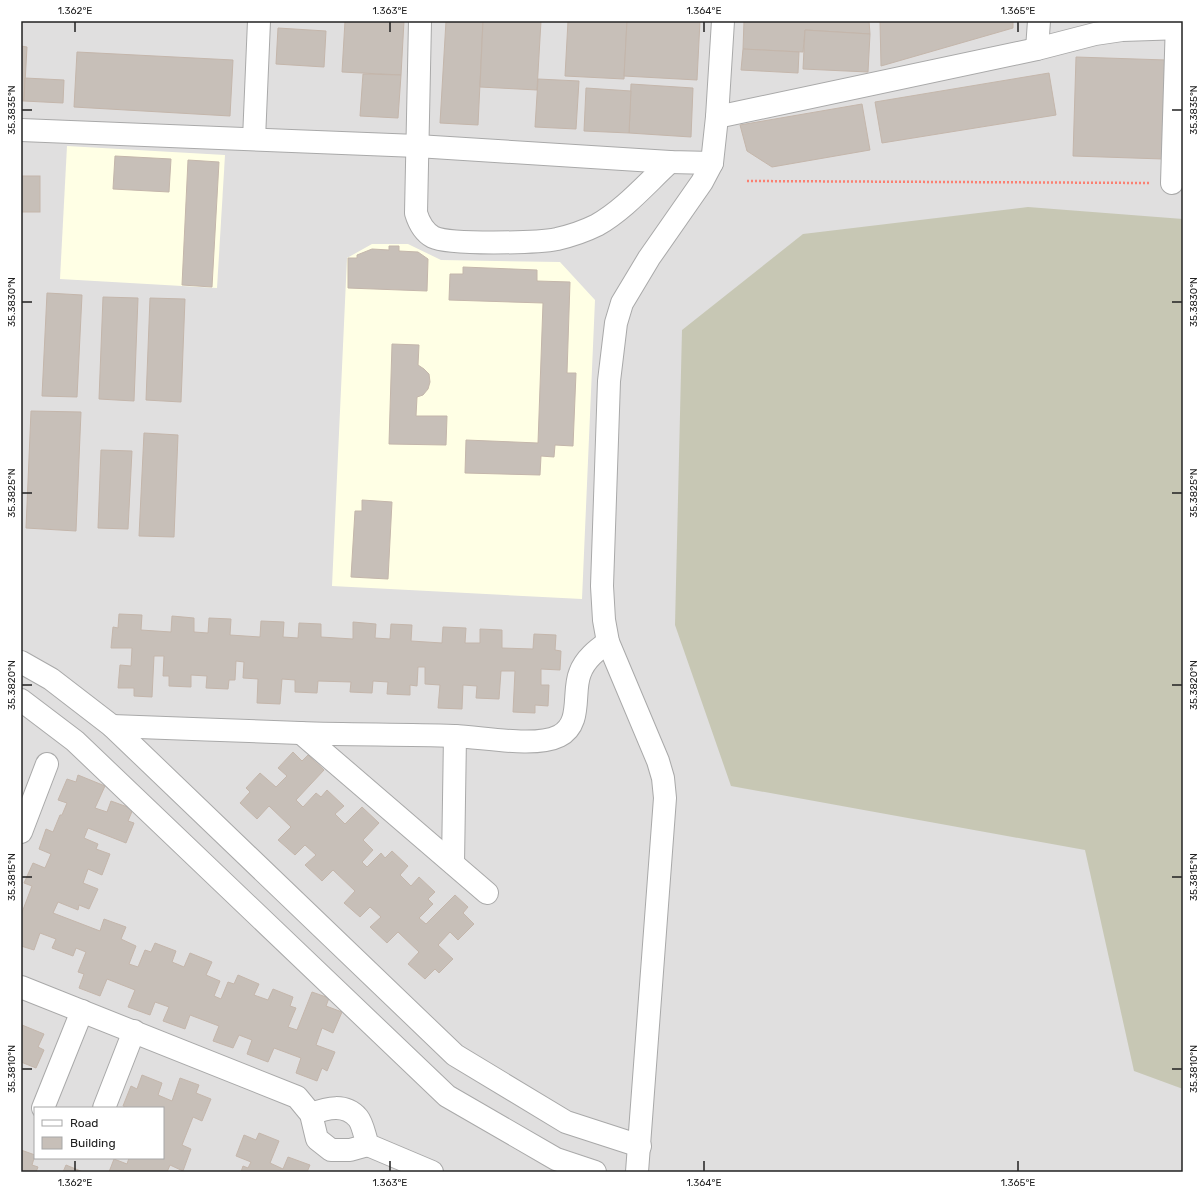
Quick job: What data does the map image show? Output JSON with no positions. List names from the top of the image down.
{
  "legend": ["Road", "Building"],
  "coordinates": [
    "1.362°E",
    "1.363°E",
    "1.364°E",
    "1.365°E",
    "35.3835°N",
    "35.3830°N",
    "35.3825°N",
    "35.3820°N",
    "35.3815°N",
    "35.3810°N"
  ]
}
